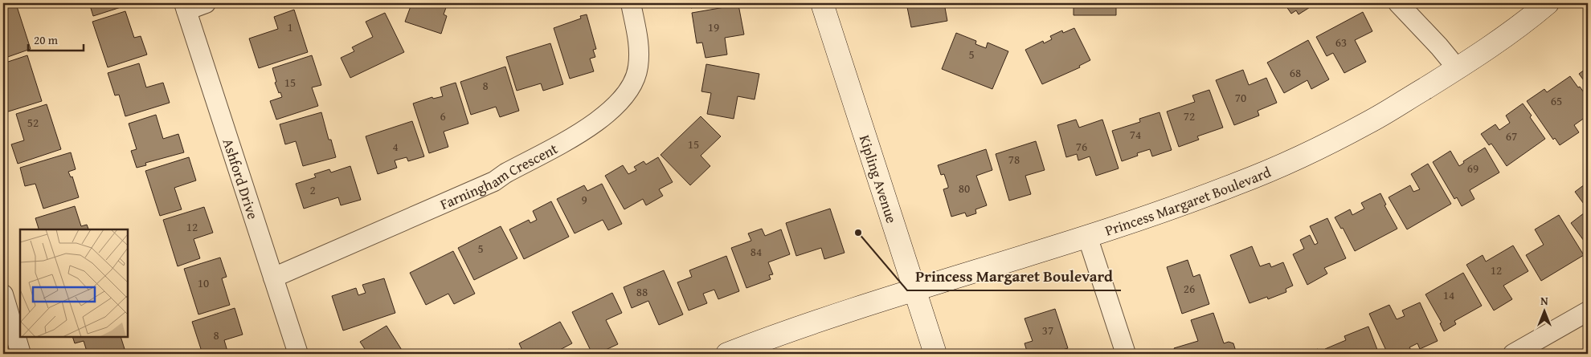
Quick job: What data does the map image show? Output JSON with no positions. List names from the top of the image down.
{
  "streets": {
    "street": [
      "Farningham Crescent",
      "Kipling Avenue",
      "Ashford Drive",
      "Princess Margaret Boulevard"
    ]
  },
  "crossings": [
    ["Farningham Crescent", "Ashford Drive"],
    ["Kipling Avenue", "Princess Margaret Boulevard"]
  ],
  "places": ["Princess Margaret Boulevard"],
  "house_numbers": [
    "1",
    "19",
    "63",
    "5",
    "68",
    "15",
    "8",
    "70",
    "65",
    "6",
    "72",
    "52",
    "74",
    "67",
    "15",
    "4",
    "76",
    "78",
    "69",
    "80",
    "2",
    "9",
    "12",
    "5",
    "84",
    "12",
    "10",
    "26",
    "88",
    "14",
    "37",
    "8"
  ],
  "scale_bar": "20 m",
  "north": "top"
}
